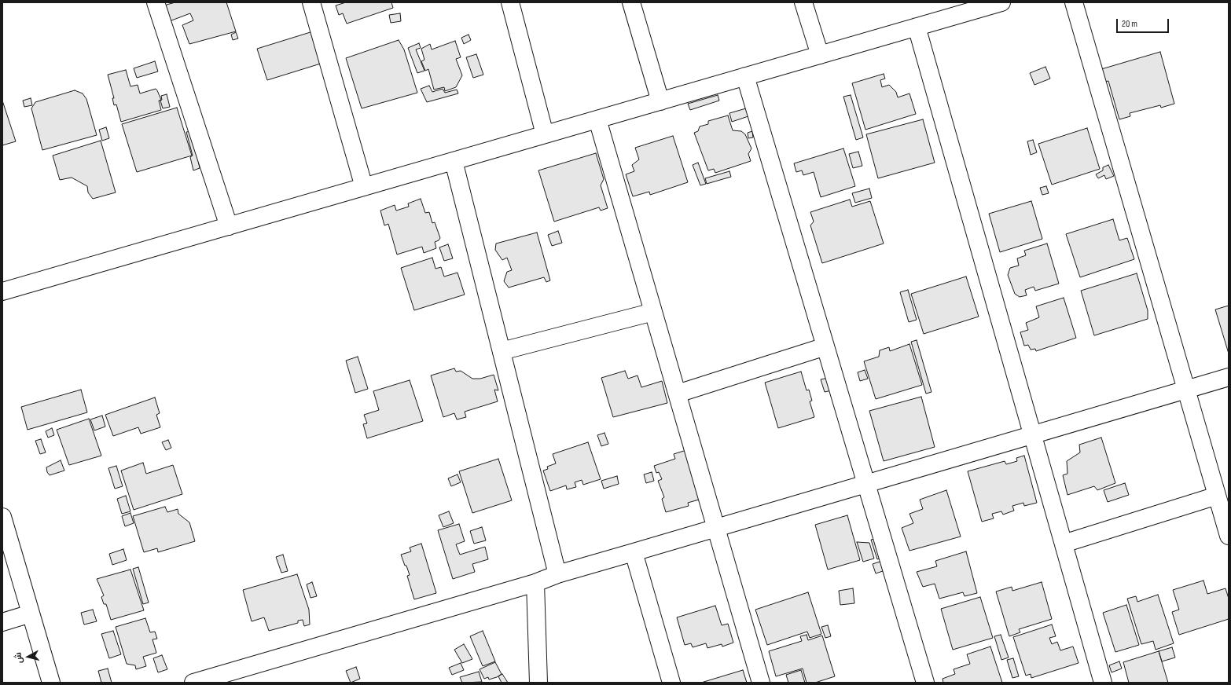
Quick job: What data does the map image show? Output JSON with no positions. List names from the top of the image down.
{
  "scale_bar": "20 m",
  "north": "left"
}
